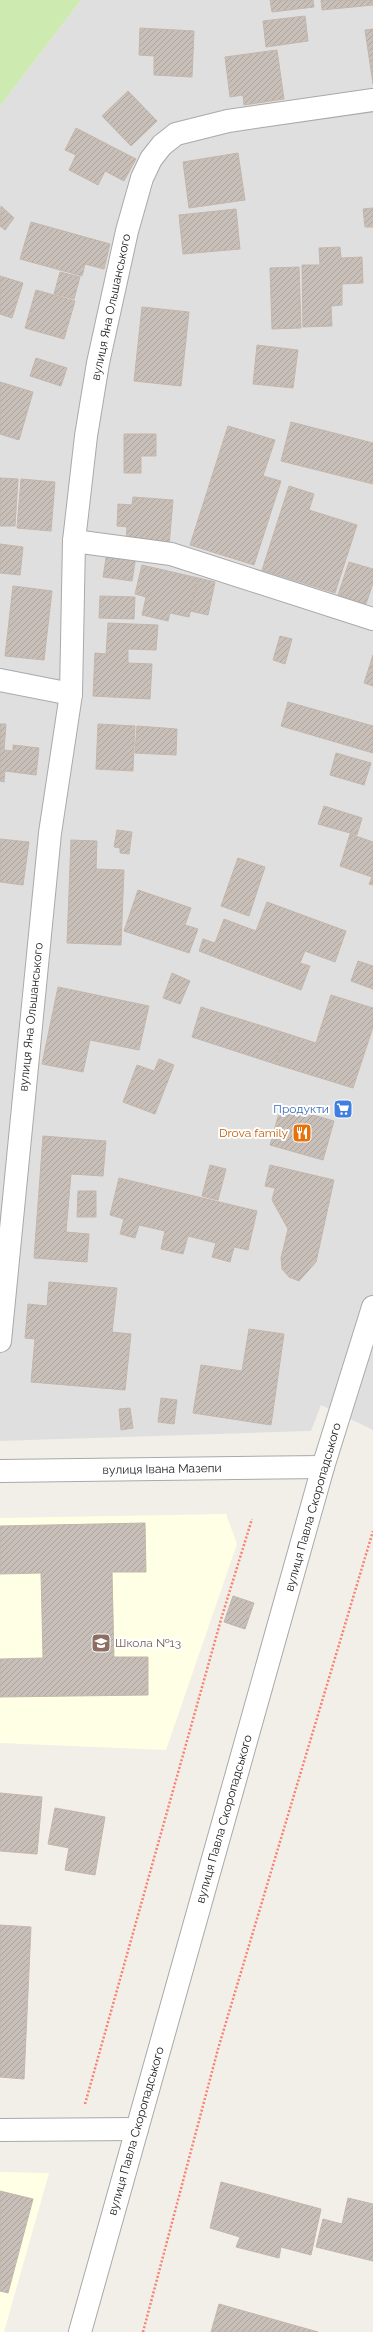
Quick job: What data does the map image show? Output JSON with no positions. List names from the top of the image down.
{
  "streets": {
    "street": ["вулиця Яна Ольшанського", "вулиця Івана Мазепи", "вулиця Павла Скоропадського"]
  },
  "crossings": [
    ["вулиця Івана Мазепи", "вулиця Павла Скоропадського"]
  ],
  "places": {
    "supermarket": ["Продукти"],
    "restaurant": ["Drova family"],
    "school or university": ["Школа №13"]
  }
}
